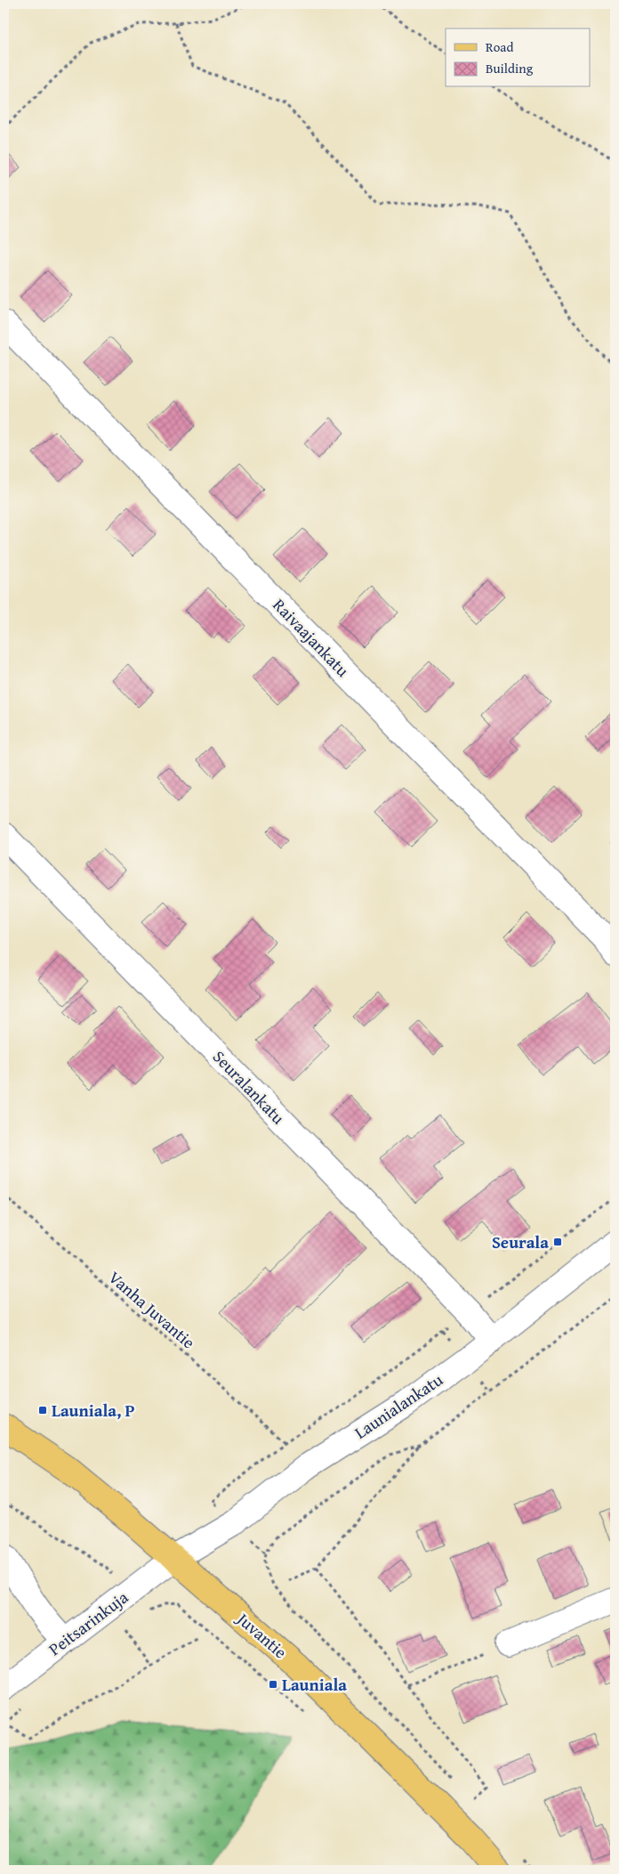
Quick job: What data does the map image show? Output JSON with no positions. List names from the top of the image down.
{
  "streets": {
    "main road": ["Juvantie"],
    "street": [
      "Raivaajankatu",
      "Seuralankatu",
      "Launialankatu",
      "Peitsarinkuja"
    ],
    "path": ["Vanha Juvantie"]
  },
  "crossings": [
    ["Seuralankatu", "Launialankatu"],
    ["Launialankatu", "Peitsarinkuja"],
    ["Launialankatu", "Juvantie"],
    ["Peitsarinkuja", "Juvantie"]
  ],
  "places": {
    "transit": ["Seurala", "Launiala, P", "Launiala"]
  },
  "legend": ["Road", "Building"]
}
